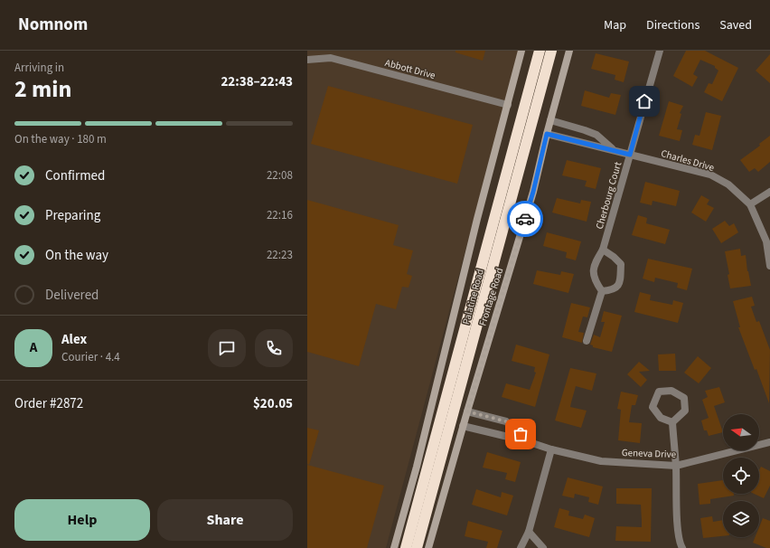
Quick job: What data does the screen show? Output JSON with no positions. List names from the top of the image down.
{
  "streets": {
    "highway": ["Palatine Road"],
    "street": [
      "Abbott Drive",
      "Charles Drive",
      "Cherbourg Court",
      "Frontage Road",
      "Geneva Drive"
    ]
  },
  "crossings": [
    ["Charles Drive", "Cherbourg Court"],
    ["Charles Drive", "Frontage Road"],
    ["Frontage Road", "Geneva Drive"]
  ],
  "north": "left",
  "page": {
    "header": "Nomnom",
    "nav": ["Map", "Directions", "Saved"],
    "heading": ["2 min", "Arriving in", "22:38–22:43"],
    "panel": [
      "Alex",
      "Courier · 4.4",
      "Order #2872",
      "$20.05"
    ],
    "bar": "On the way · 180 m",
    "list": [
      ["Confirmed", "22:08"],
      ["Preparing", "22:16"],
      ["On the way", "22:23"],
      "Delivered"
    ],
    "round": "A",
    "buttons": ["Help", "Share"]
  }
}
